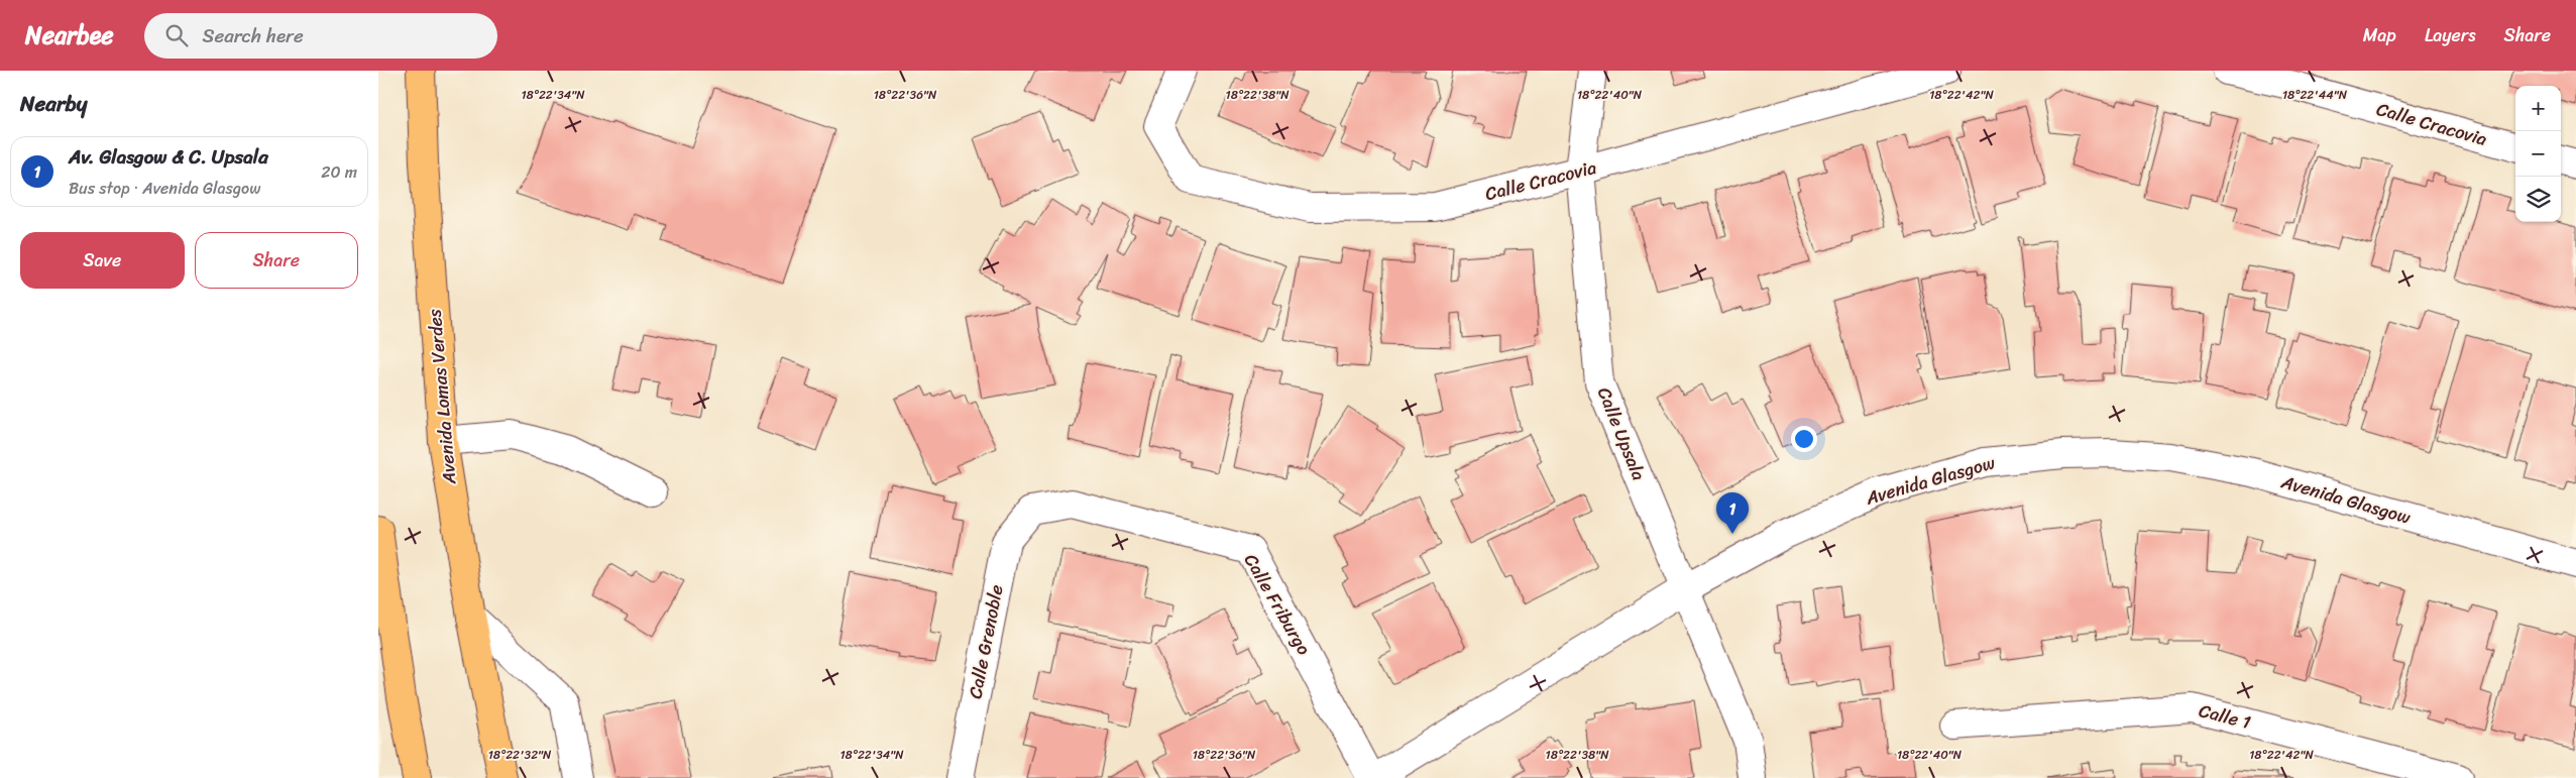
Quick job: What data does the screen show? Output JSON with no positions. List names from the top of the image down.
{
  "streets": {
    "main road": ["Avenida Lomas Verdes"],
    "street": [
      "Calle Cracovia",
      "Calle Upsala",
      "Avenida Glasgow",
      "Calle Friburgo",
      "Calle Grenoble",
      "Calle 1"
    ]
  },
  "crossings": [
    ["Calle Cracovia", "Calle Upsala"],
    ["Calle Upsala", "Avenida Glasgow"],
    ["Avenida Glasgow", "Calle Friburgo"],
    ["Calle Friburgo", "Calle Grenoble"]
  ],
  "page": {
    "header": "Nearbee",
    "search": "Search here",
    "nav": ["Map", "Layers", "Share"],
    "heading": "Nearby",
    "map_buttons": ["+", "−"],
    "list": [
      {
        "mark": "1",
        "name": "Av. Glasgow & C. Upsala",
        "note": "Bus stop · Avenida Glasgow",
        "value": "20 m"
      }
    ],
    "buttons": ["Save", "Share"],
    "pins": "1"
  },
  "coordinates": [
    "18°22'34\"N",
    "18°22'36\"N",
    "18°22'38\"N",
    "18°22'40\"N",
    "18°22'42\"N",
    "18°22'44\"N",
    "18°22'32\"N"
  ]
}
